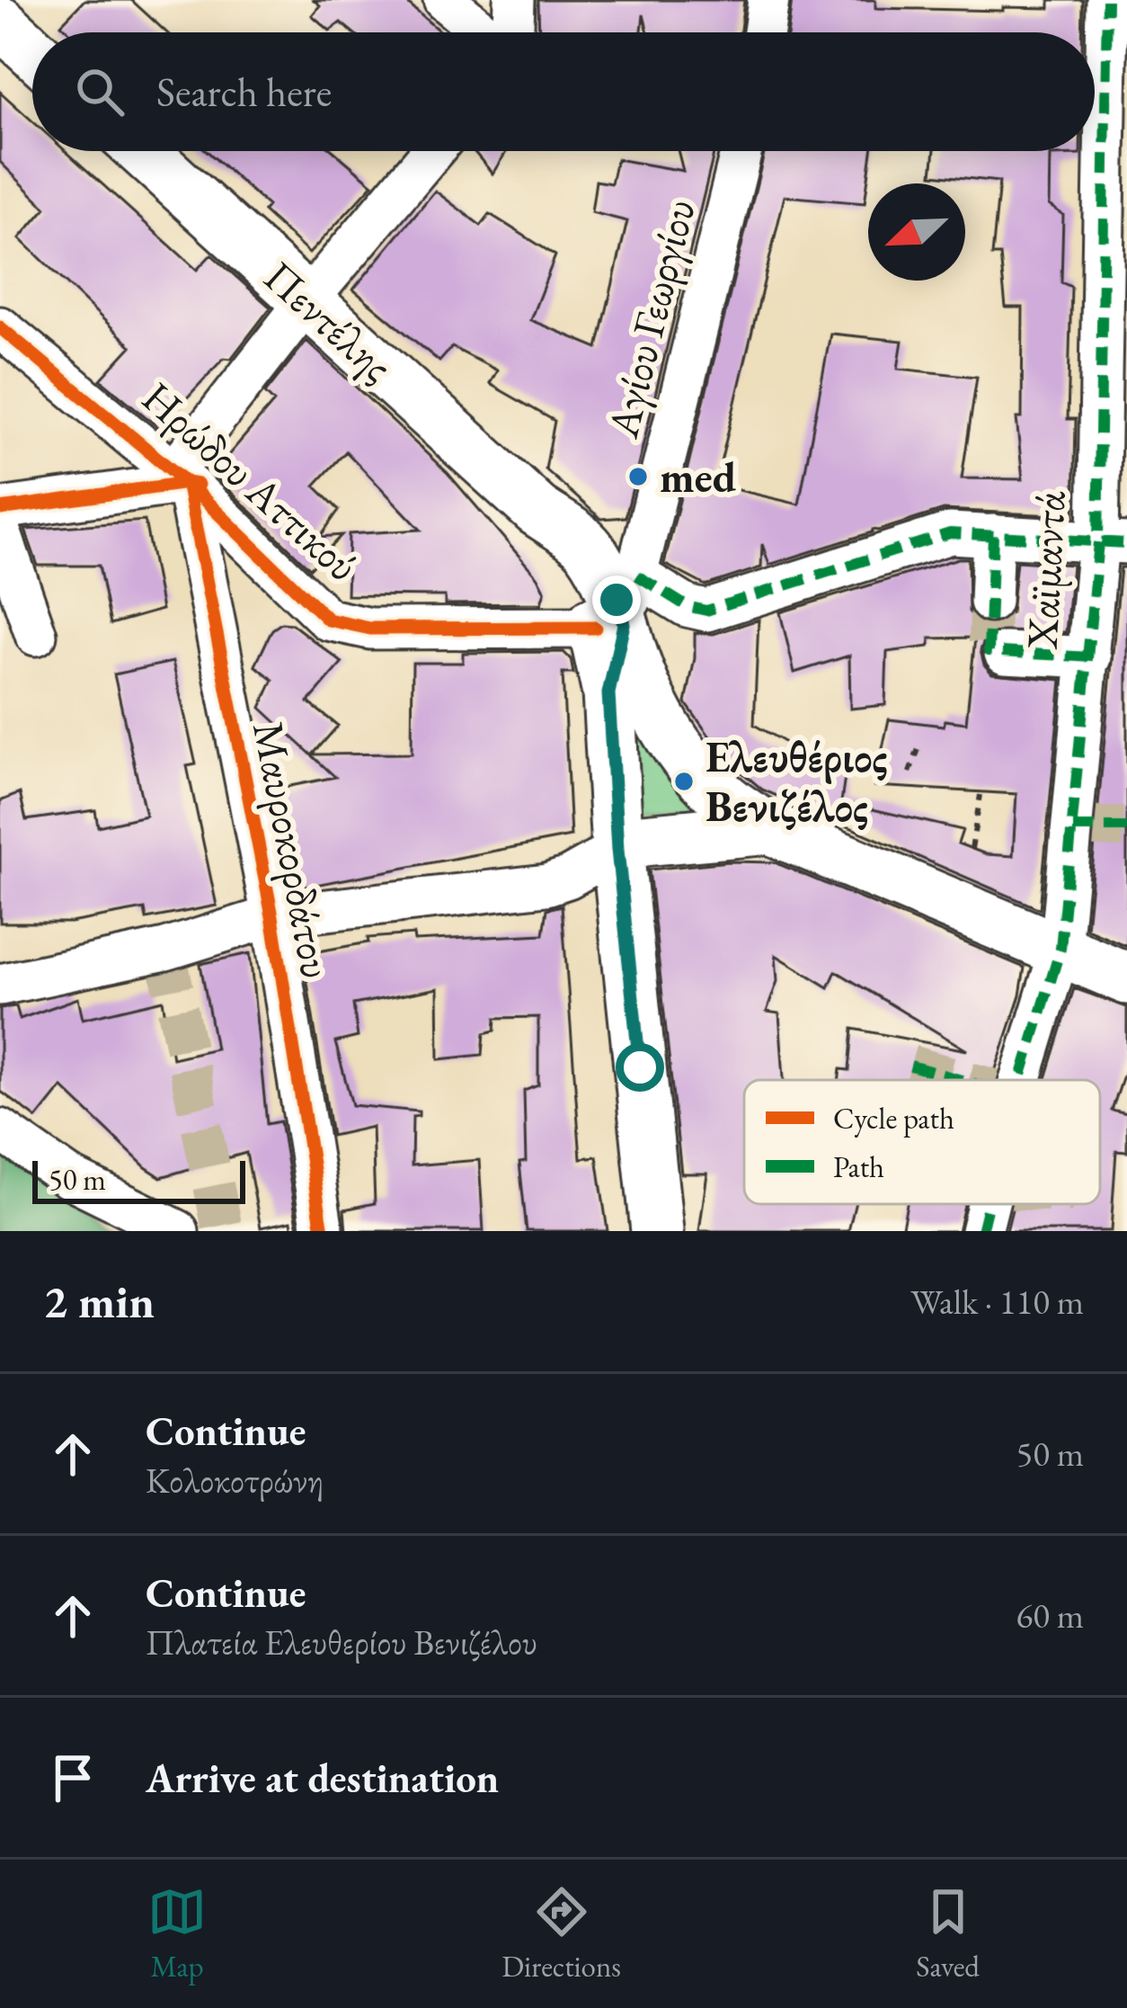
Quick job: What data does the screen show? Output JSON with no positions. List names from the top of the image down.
{
  "streets": {
    "main road": ["Πεντέλης"],
    "street": [
      "Αγίου Γεωργίου",
      "Ηρώδου Αττικού",
      "Χαϊμαντά",
      "Μαυροκορδάτου"
    ]
  },
  "crossings": [
    ["Αγίου Γεωργίου", "Ηρώδου Αττικού"],
    ["Ηρώδου Αττικού", "Μαυροκορδάτου"]
  ],
  "places": ["med", "Ελευθέριος Βενιζέλος"],
  "legend": ["Cycle path", "Path"],
  "scale_bar": "50 m",
  "north": "bottom left",
  "page": {
    "search": "Search here",
    "scale": "50 m",
    "heading": ["2 min", "Walk · 110 m"],
    "list": [
      ["Continue", "Κολοκοτρώνη", "50 m"],
      ["Continue", "Πλατεία Ελευθερίου Βενιζέλου", "60 m"],
      "Arrive at destination"
    ],
    "nav": ["Map", "Directions", "Saved"]
  }
}
